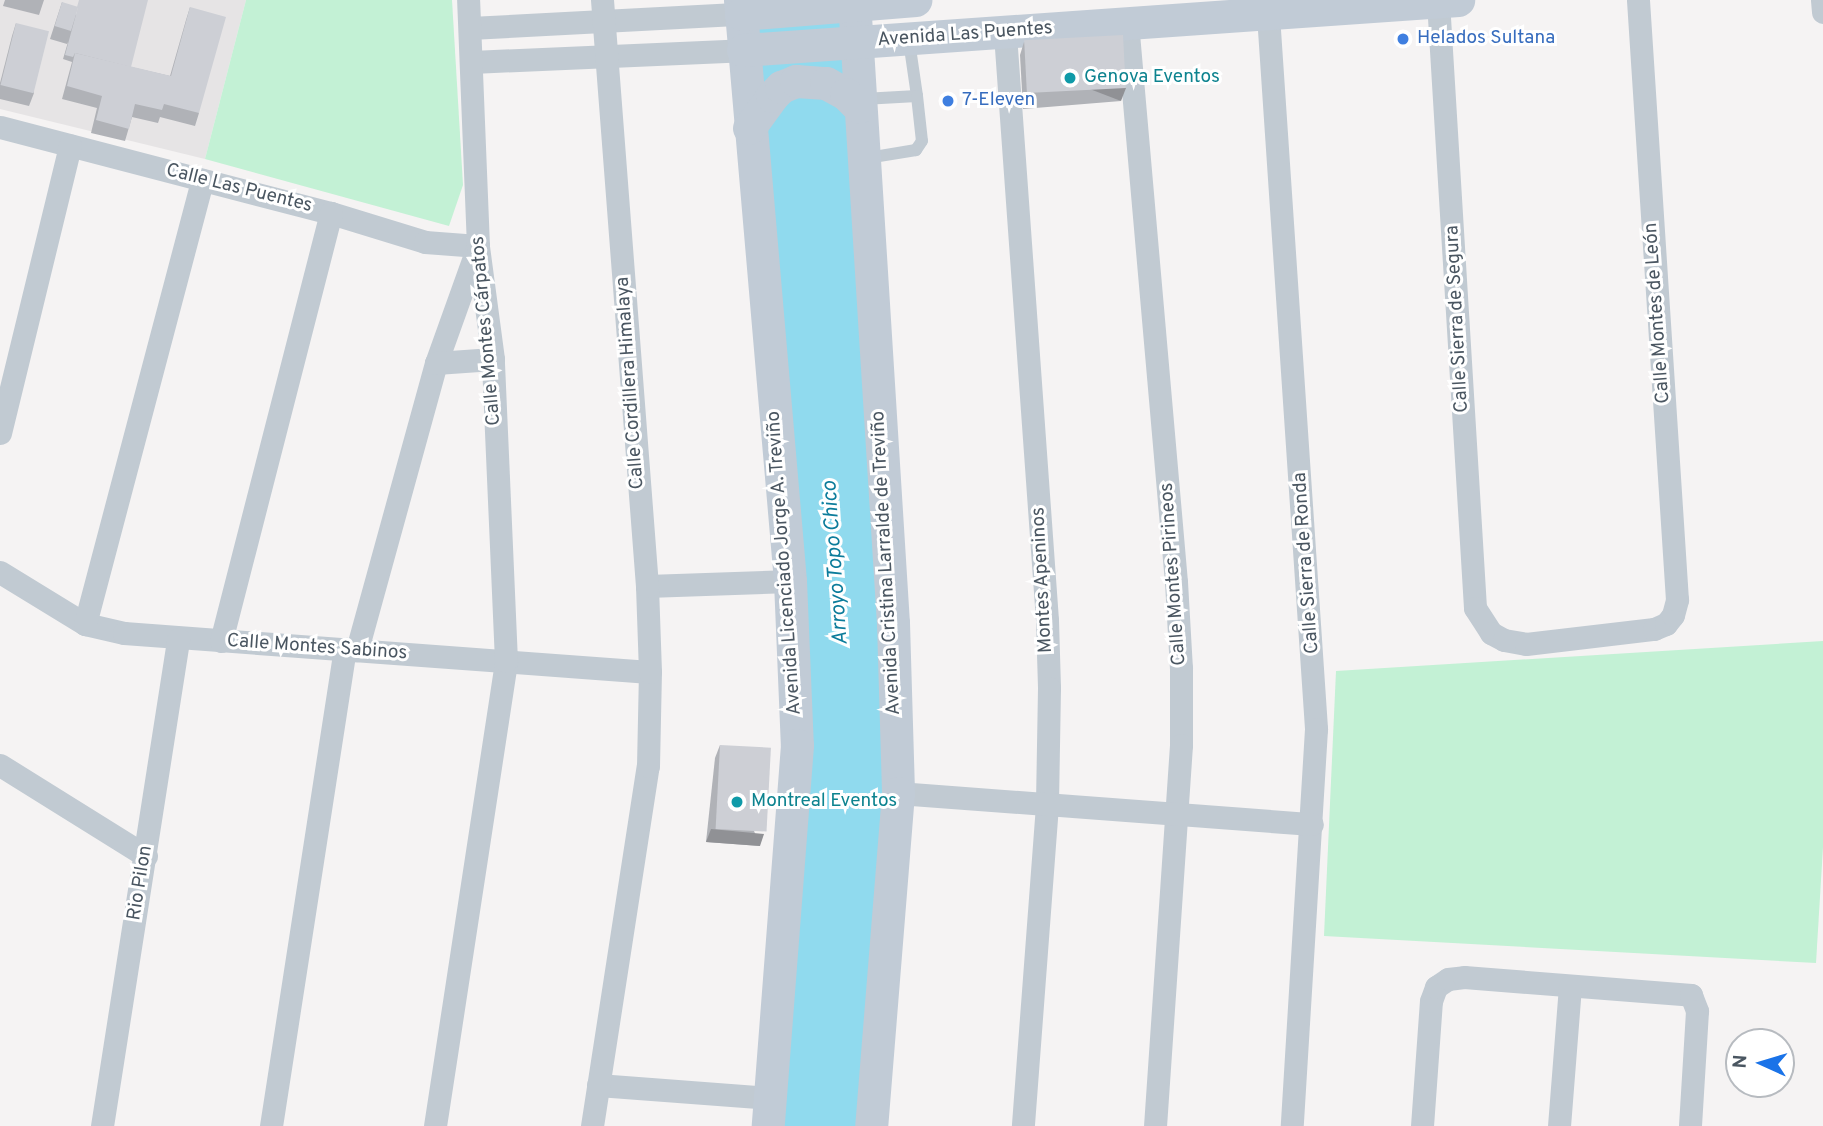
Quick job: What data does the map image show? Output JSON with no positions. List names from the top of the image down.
{
  "streets": {
    "main road": ["Avenida Las Puentes", "Avenida Licenciado Jorge A. Treviño", "Avenida Cristina Larralde de Treviño"],
    "street": [
      "Calle Las Puentes",
      "Calle Montes de León",
      "Calle Sierra de Segura",
      "Calle Montes Cárpatos",
      "Calle Cordillera Himalaya",
      "Calle Sierra de Ronda",
      "Calle Montes Pirineos",
      "Montes Apeninos",
      "Calle Montes Sabinos",
      "Rio Pilon"
    ]
  },
  "crossings": [
    ["Avenida Las Puentes", "Calle Sierra de Segura"],
    ["Avenida Las Puentes", "Calle Montes Cárpatos"],
    ["Avenida Las Puentes", "Calle Cordillera Himalaya"],
    ["Avenida Las Puentes", "Avenida Licenciado Jorge A. Treviño"],
    ["Avenida Las Puentes", "Avenida Cristina Larralde de Treviño"],
    ["Avenida Las Puentes", "Calle Sierra de Ronda"],
    ["Avenida Las Puentes", "Calle Montes Pirineos"],
    ["Avenida Las Puentes", "Montes Apeninos"],
    ["Calle Las Puentes", "Calle Montes Cárpatos"],
    ["Calle Montes de León", "Calle Sierra de Segura"],
    ["Calle Montes Cárpatos", "Calle Montes Sabinos"],
    ["Calle Cordillera Himalaya", "Calle Montes Sabinos"],
    ["Calle Montes Sabinos", "Rio Pilon"]
  ],
  "water": ["Arroyo Topo Chico"],
  "places": [
    "Helados Sultana",
    "Genova Eventos",
    "7-Eleven",
    "Montreal Eventos"
  ],
  "north": "left"
}
